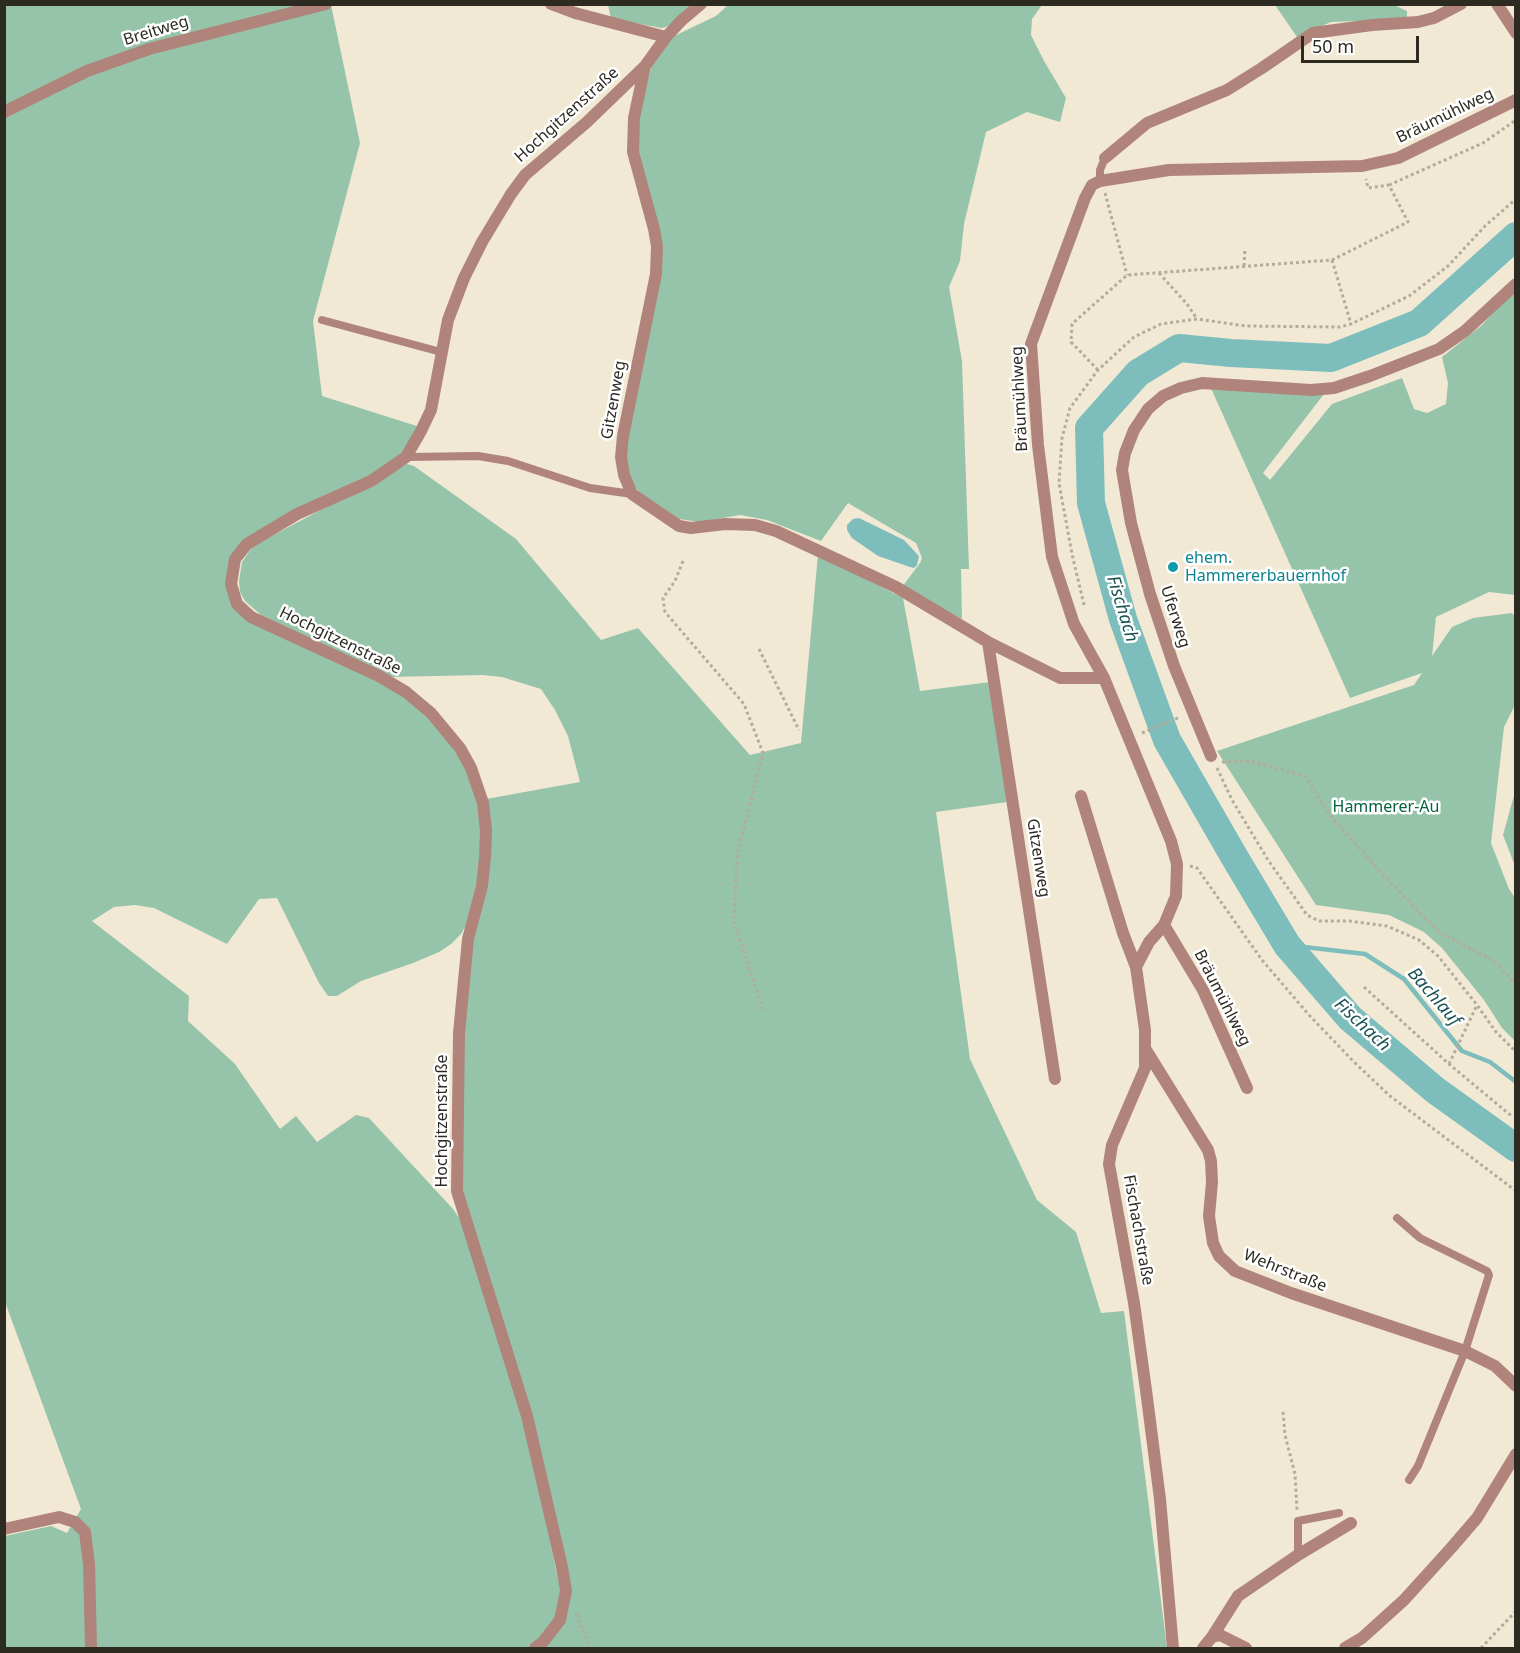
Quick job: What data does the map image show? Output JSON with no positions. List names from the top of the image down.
{
  "streets": {
    "street": [
      "Breitweg",
      "Hochgitzenstraße",
      "Bräumühlweg",
      "Gitzenweg",
      "Uferweg",
      "Fischachstraße",
      "Wehrstraße"
    ]
  },
  "crossings": [
    ["Hochgitzenstraße", "Gitzenweg"],
    ["Bräumühlweg", "Fischachstraße"],
    ["Fischachstraße", "Wehrstraße"]
  ],
  "water": ["Fischach", "Bachlauf"],
  "parks": ["Hammerer-Au"],
  "places": ["ehem. Hammererbauernhof"],
  "scale_bar": "50 m"
}
